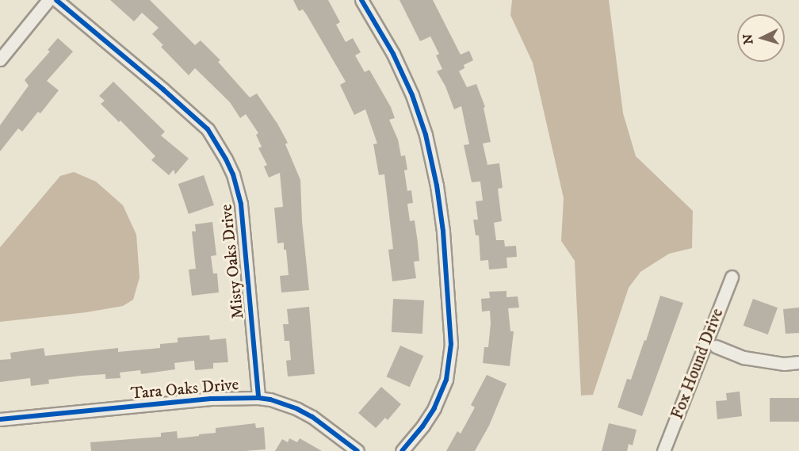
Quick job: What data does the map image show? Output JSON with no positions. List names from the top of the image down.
{
  "streets": {
    "street": ["Misty Oaks Drive", "Fox Hound Drive", "Tara Oaks Drive"]
  },
  "crossings": [
    ["Misty Oaks Drive", "Tara Oaks Drive"]
  ],
  "north": "left"
}
